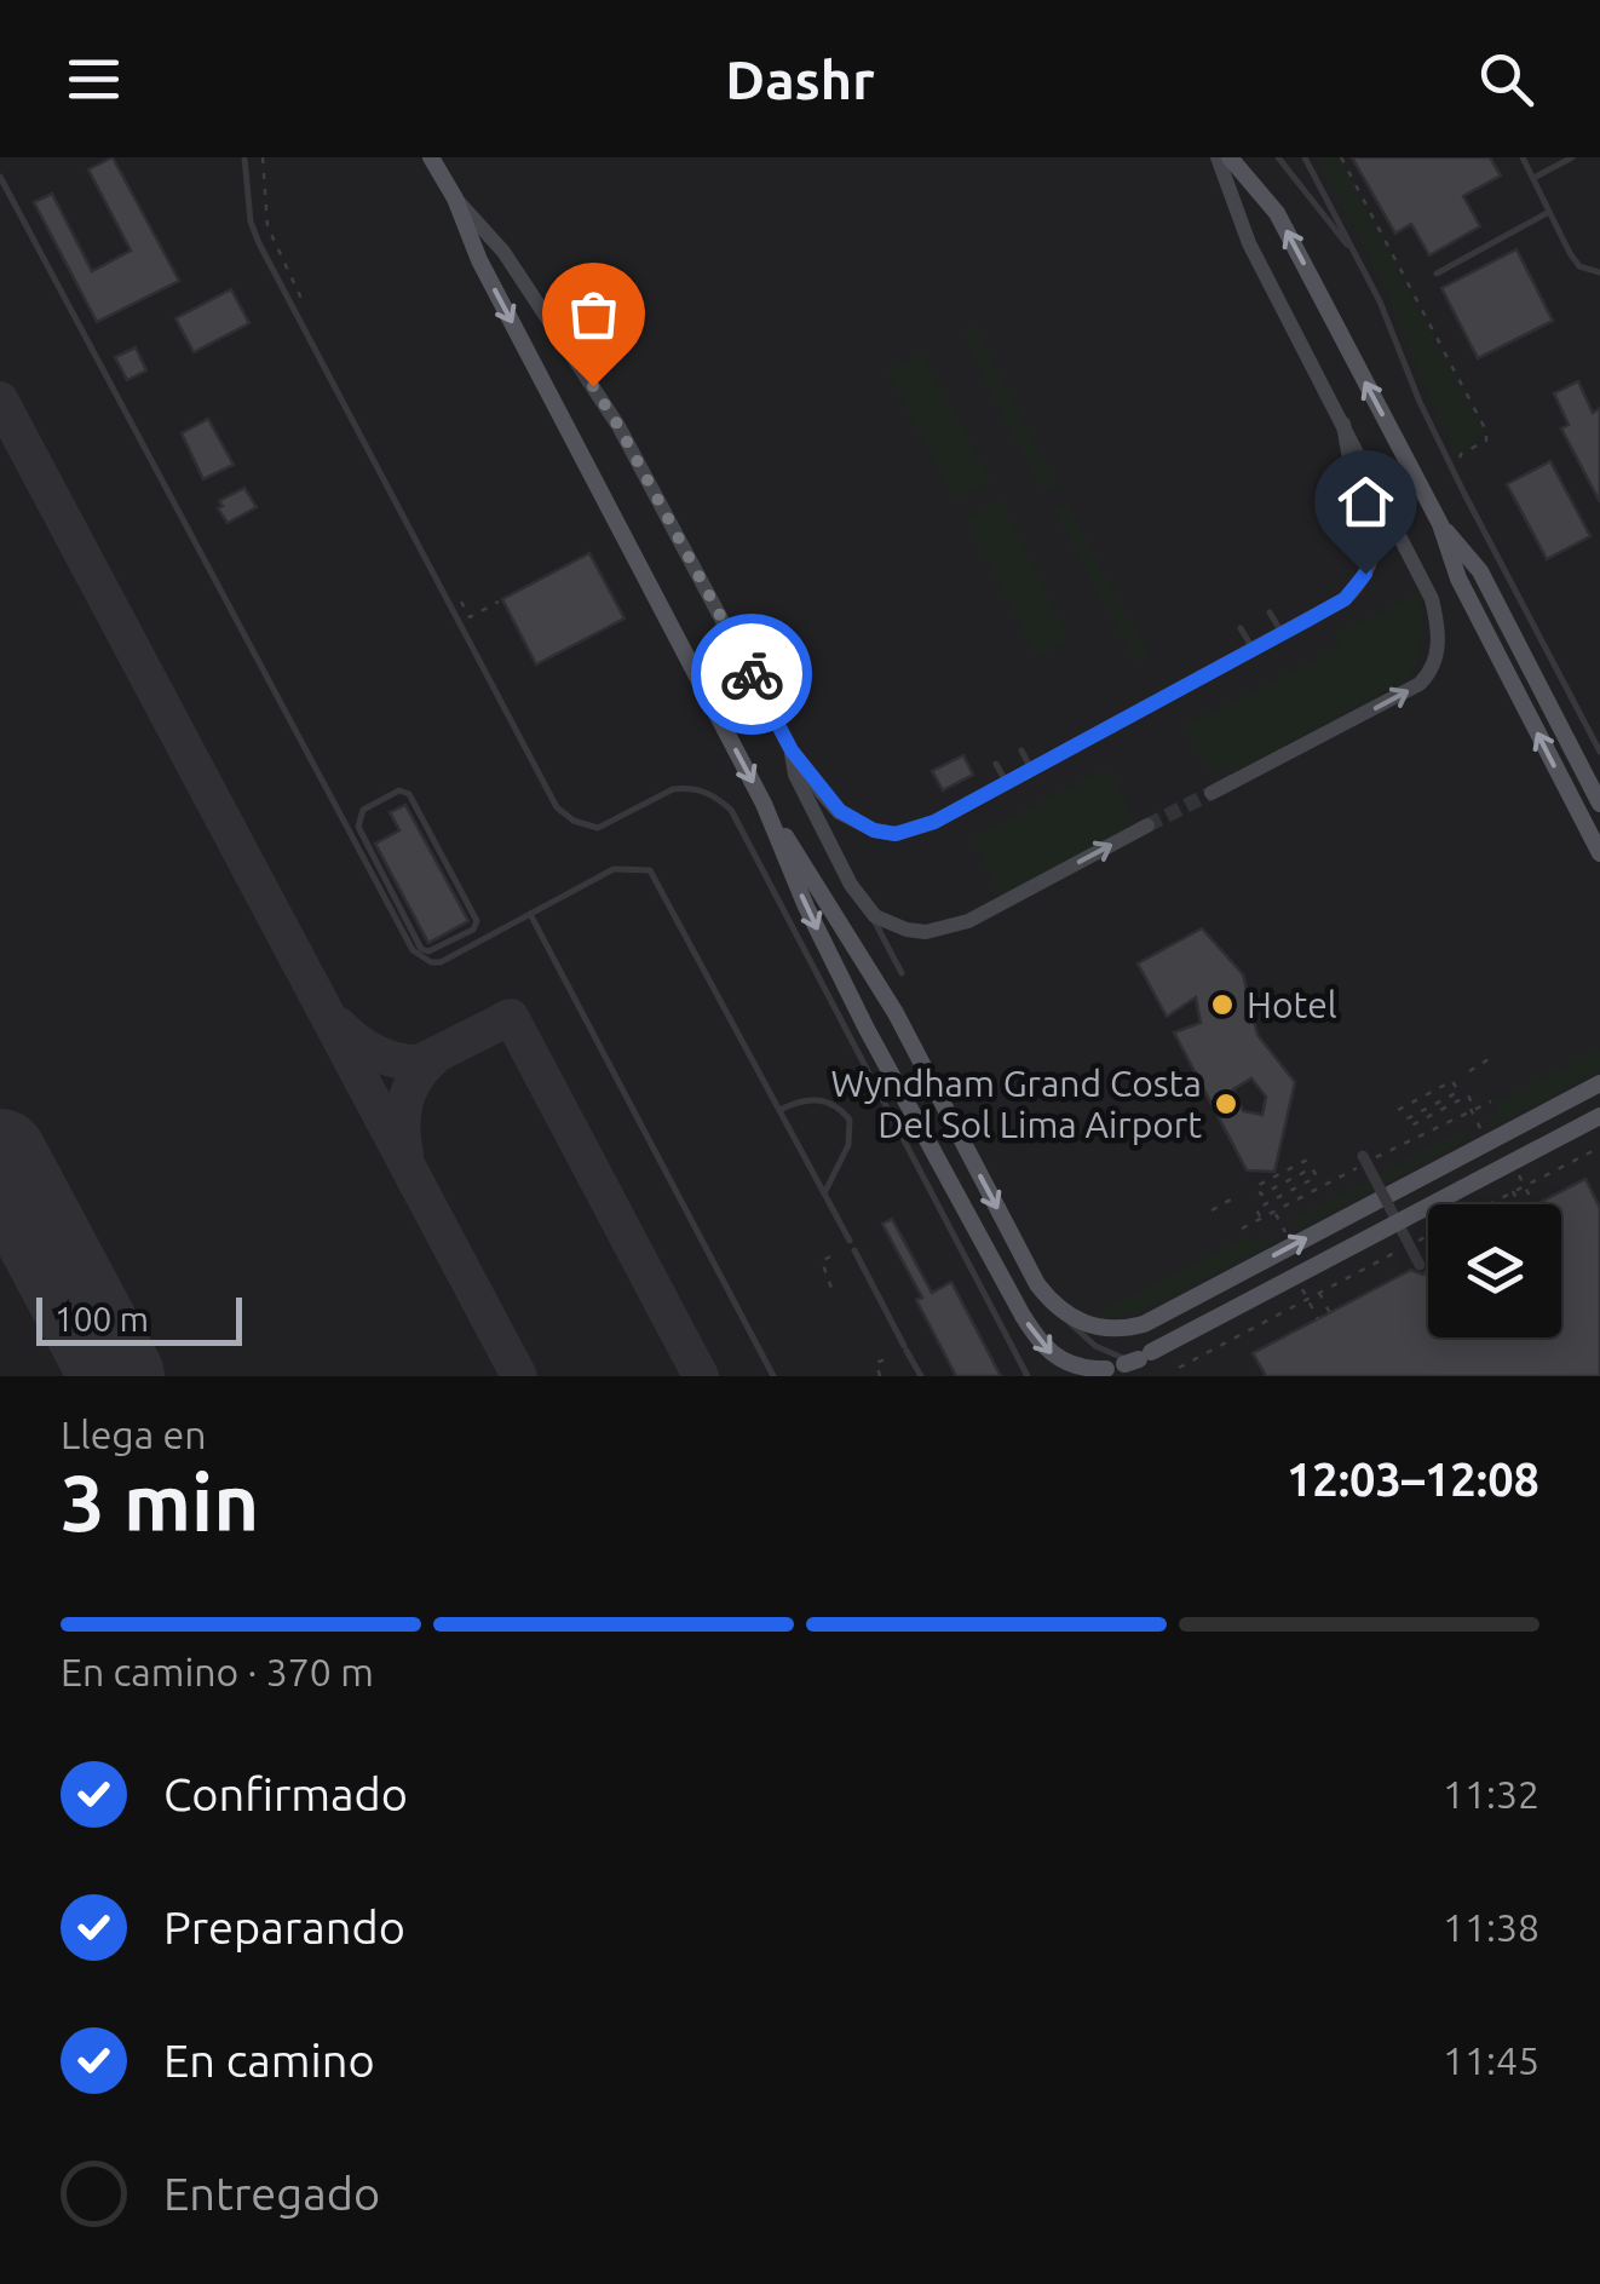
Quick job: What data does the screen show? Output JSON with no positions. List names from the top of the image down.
{
  "places": ["Hotel", "Wyndham Grand Costa Del Sol Lima Airport"],
  "scale_bar": "100 m",
  "page": {
    "header": "Dashr",
    "scale": "100 m",
    "heading": ["3 min", "Llega en", "12:03–12:08"],
    "bar": "En camino · 370 m",
    "list": [
      ["Confirmado", "11:32"],
      ["Preparando", "11:38"],
      ["En camino", "11:45"],
      "Entregado"
    ]
  }
}
